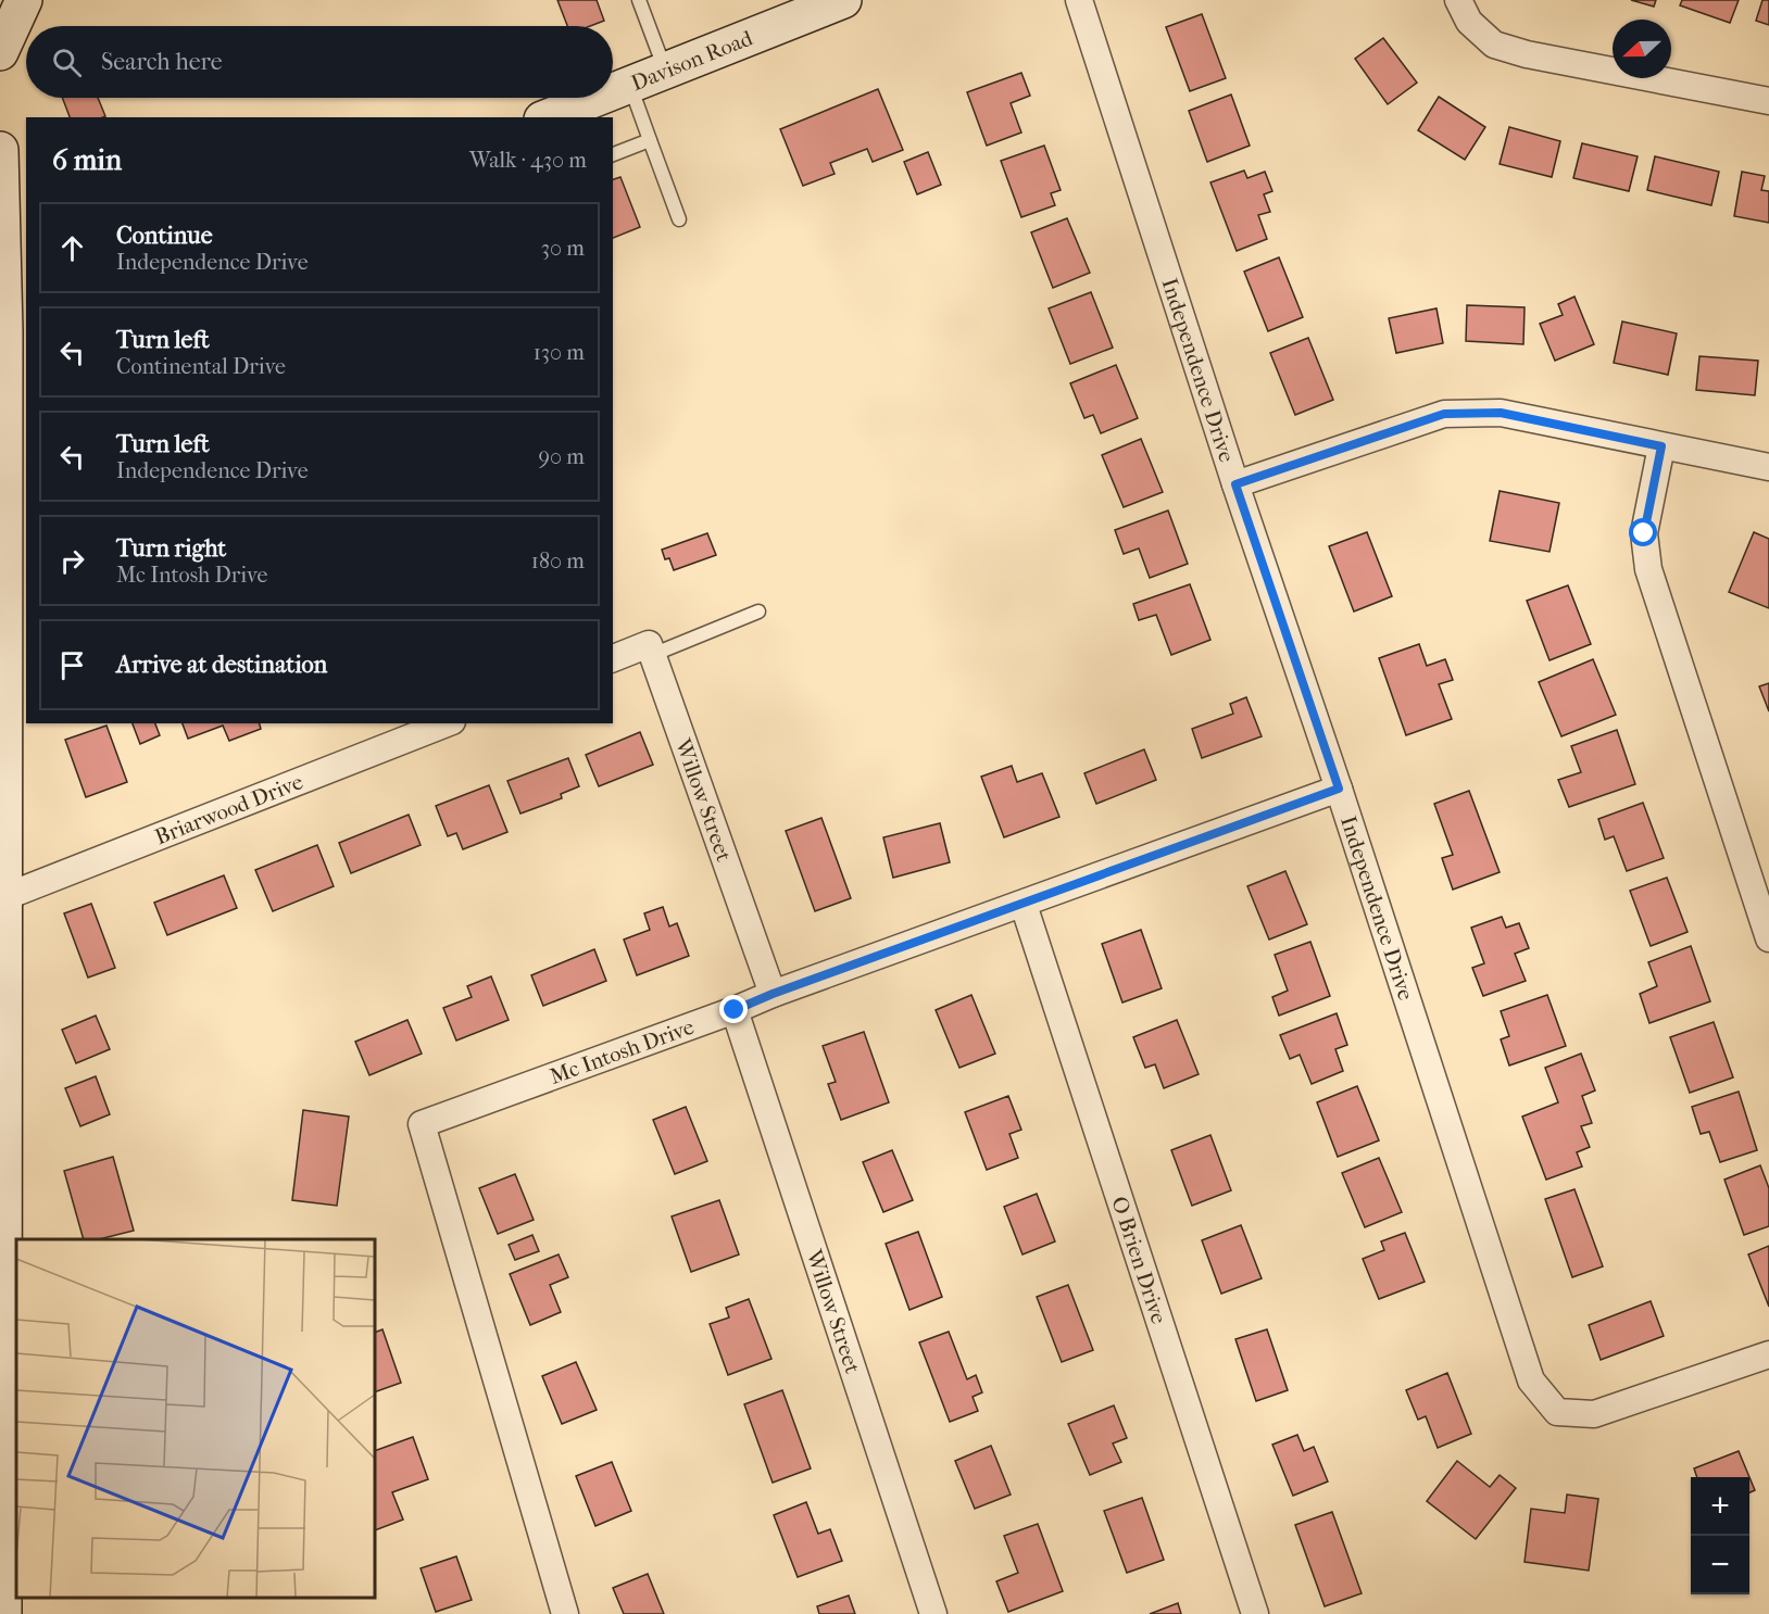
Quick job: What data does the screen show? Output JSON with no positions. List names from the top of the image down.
{
  "streets": {
    "main road": ["Davison Road"],
    "street": [
      "Independence Drive",
      "Willow Street",
      "Briarwood Drive",
      "Mc Intosh Drive",
      "O Brien Drive"
    ]
  },
  "crossings": [
    ["Independence Drive", "Mc Intosh Drive"],
    ["Willow Street", "Mc Intosh Drive"],
    ["Mc Intosh Drive", "O Brien Drive"]
  ],
  "north": "left",
  "page": {
    "search": "Search here",
    "heading": ["6 min", "Walk · 430 m"],
    "list": [
      ["Continue", "Independence Drive", "30 m"],
      ["Turn left", "Continental Drive", "130 m"],
      ["Turn left", "Independence Drive", "90 m"],
      ["Turn right", "Mc Intosh Drive", "180 m"],
      "Arrive at destination"
    ],
    "map_buttons": ["+", "−"]
  }
}
